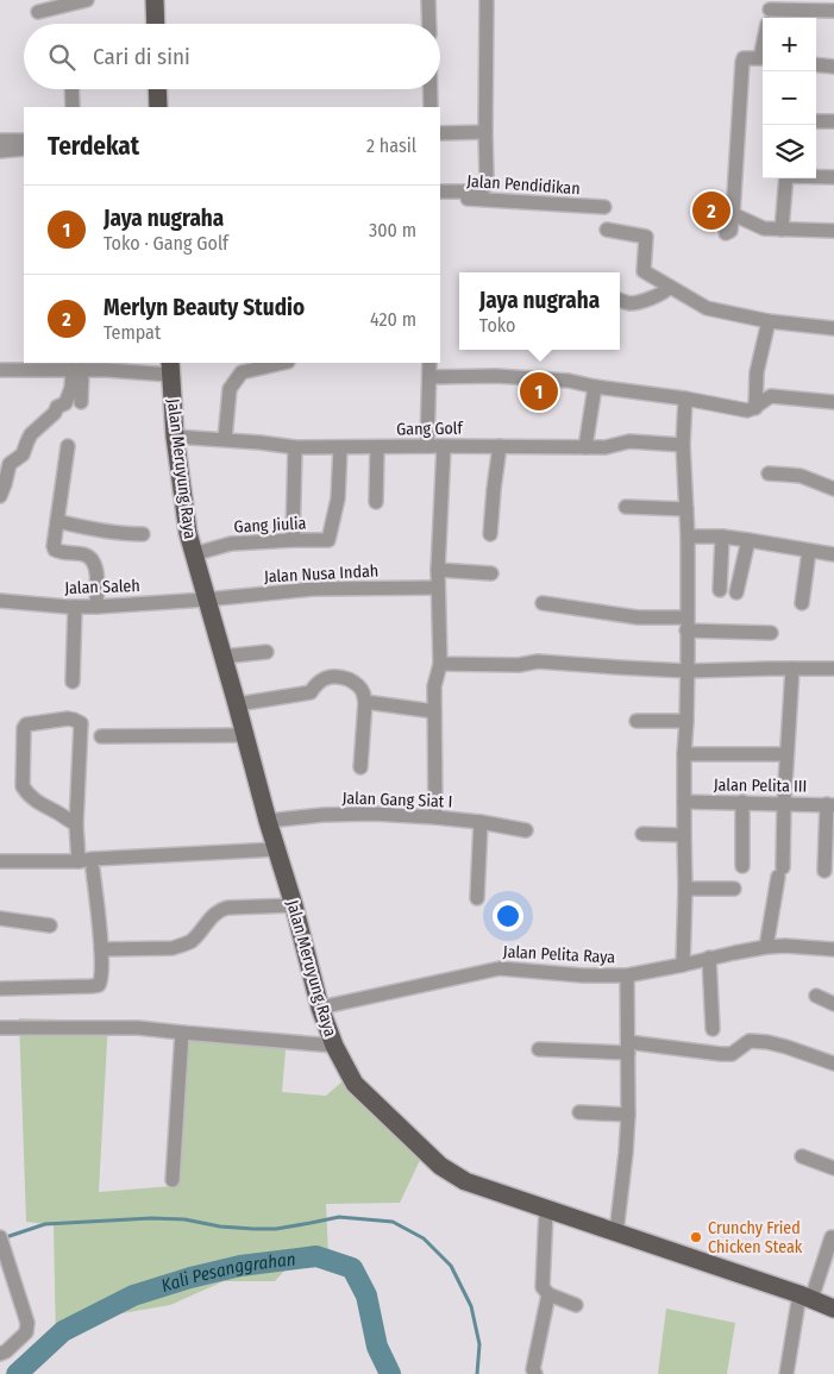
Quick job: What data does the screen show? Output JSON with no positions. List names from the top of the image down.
{
  "streets": {
    "main road": ["Jalan Meruyung Raya"],
    "street": [
      "Jalan Pendidikan",
      "Gang Golf",
      "Gang Jiulia",
      "Jalan Nusa Indah",
      "Jalan Saleh",
      "Jalan Pelita III",
      "Jalan Gang Siat I",
      "Jalan Pelita Raya"
    ]
  },
  "crossings": [
    ["Gang Golf", "Jalan Meruyung Raya"],
    ["Gang Golf", "Gang Jiulia"],
    ["Jalan Meruyung Raya", "Gang Jiulia"],
    ["Jalan Meruyung Raya", "Jalan Nusa Indah"],
    ["Jalan Meruyung Raya", "Jalan Saleh"],
    ["Jalan Meruyung Raya", "Jalan Gang Siat I"],
    ["Jalan Meruyung Raya", "Jalan Pelita Raya"],
    ["Jalan Nusa Indah", "Jalan Saleh"]
  ],
  "water": ["Kali Pesanggrahan"],
  "places": ["Crunchy Fried Chicken Steak"],
  "page": {
    "map_buttons": ["+", "−"],
    "search": "Cari di sini",
    "heading": ["Terdekat", "2 hasil"],
    "list": [
      {
        "mark": "1",
        "name": "Jaya nugraha",
        "note": "Toko · Gang Golf",
        "value": "300 m"
      },
      {
        "mark": "2",
        "name": "Merlyn Beauty Studio",
        "note": "Tempat",
        "value": "420 m"
      }
    ],
    "pins": ["2", "1"],
    "popup": ["Jaya nugraha", "Toko"]
  }
}
